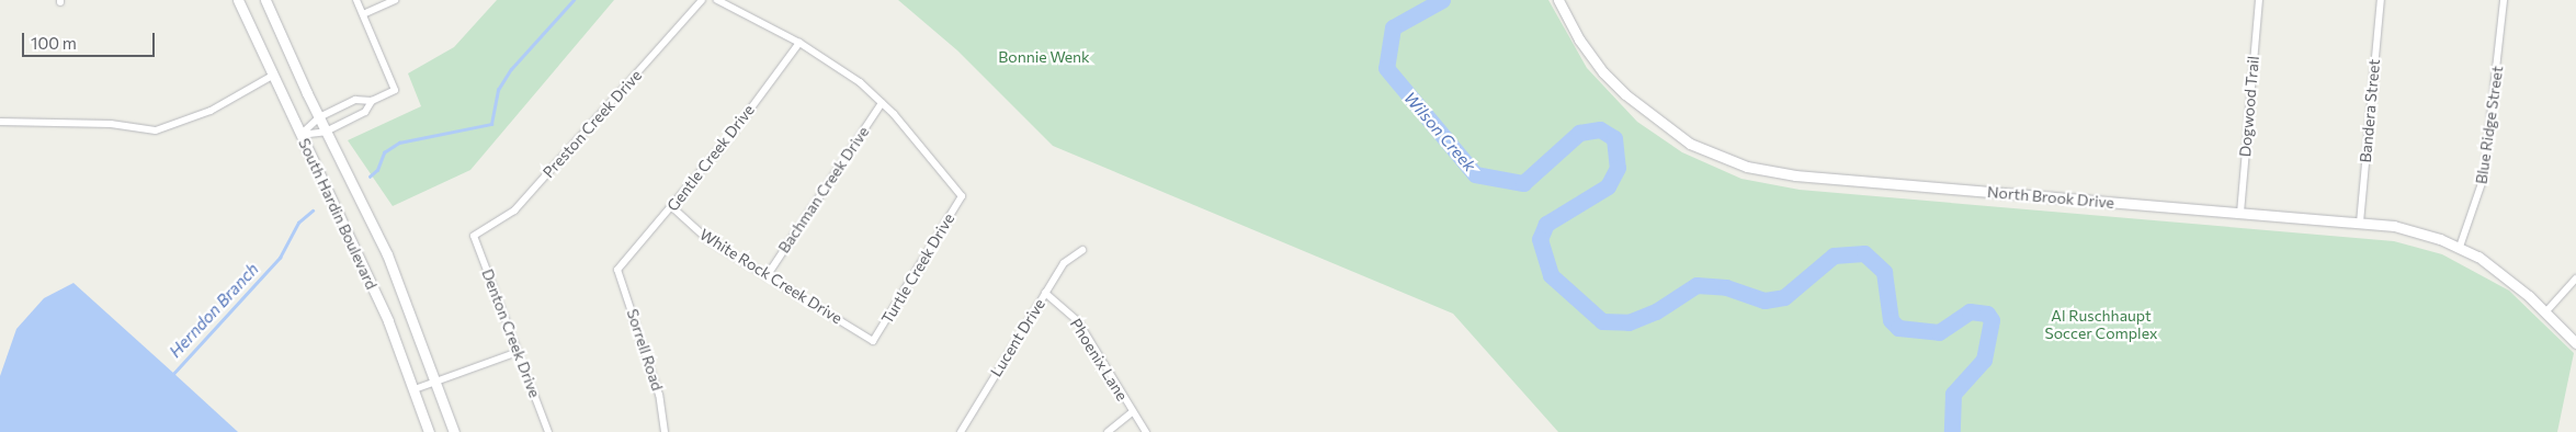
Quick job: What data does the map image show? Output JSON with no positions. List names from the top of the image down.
{
  "streets": {
    "street": [
      "Dogwood Trail",
      "Bandera Street",
      "Preston Creek Drive",
      "Blue Ridge Street",
      "Gentle Creek Drive",
      "Bachman Creek Drive",
      "North Brook Drive",
      "South Hardin Boulevard",
      "Turtle Creek Drive",
      "White Rock Creek Drive",
      "Denton Creek Drive",
      "Lucent Drive",
      "Sorrell Road",
      "Phoenix Lane"
    ]
  },
  "crossings": [
    ["Dogwood Trail", "North Brook Drive"],
    ["Bandera Street", "North Brook Drive"],
    ["Preston Creek Drive", "Denton Creek Drive"],
    ["Blue Ridge Street", "North Brook Drive"],
    ["Gentle Creek Drive", "White Rock Creek Drive"],
    ["Gentle Creek Drive", "Sorrell Road"],
    ["Bachman Creek Drive", "Turtle Creek Drive"],
    ["Bachman Creek Drive", "White Rock Creek Drive"],
    ["Turtle Creek Drive", "White Rock Creek Drive"],
    ["Lucent Drive", "Phoenix Lane"]
  ],
  "water": ["Wilson Creek", "Herndon Branch"],
  "parks": ["Bonnie Wenk", "Al Ruschhaupt Soccer Complex"],
  "scale_bar": "100 m"
}
